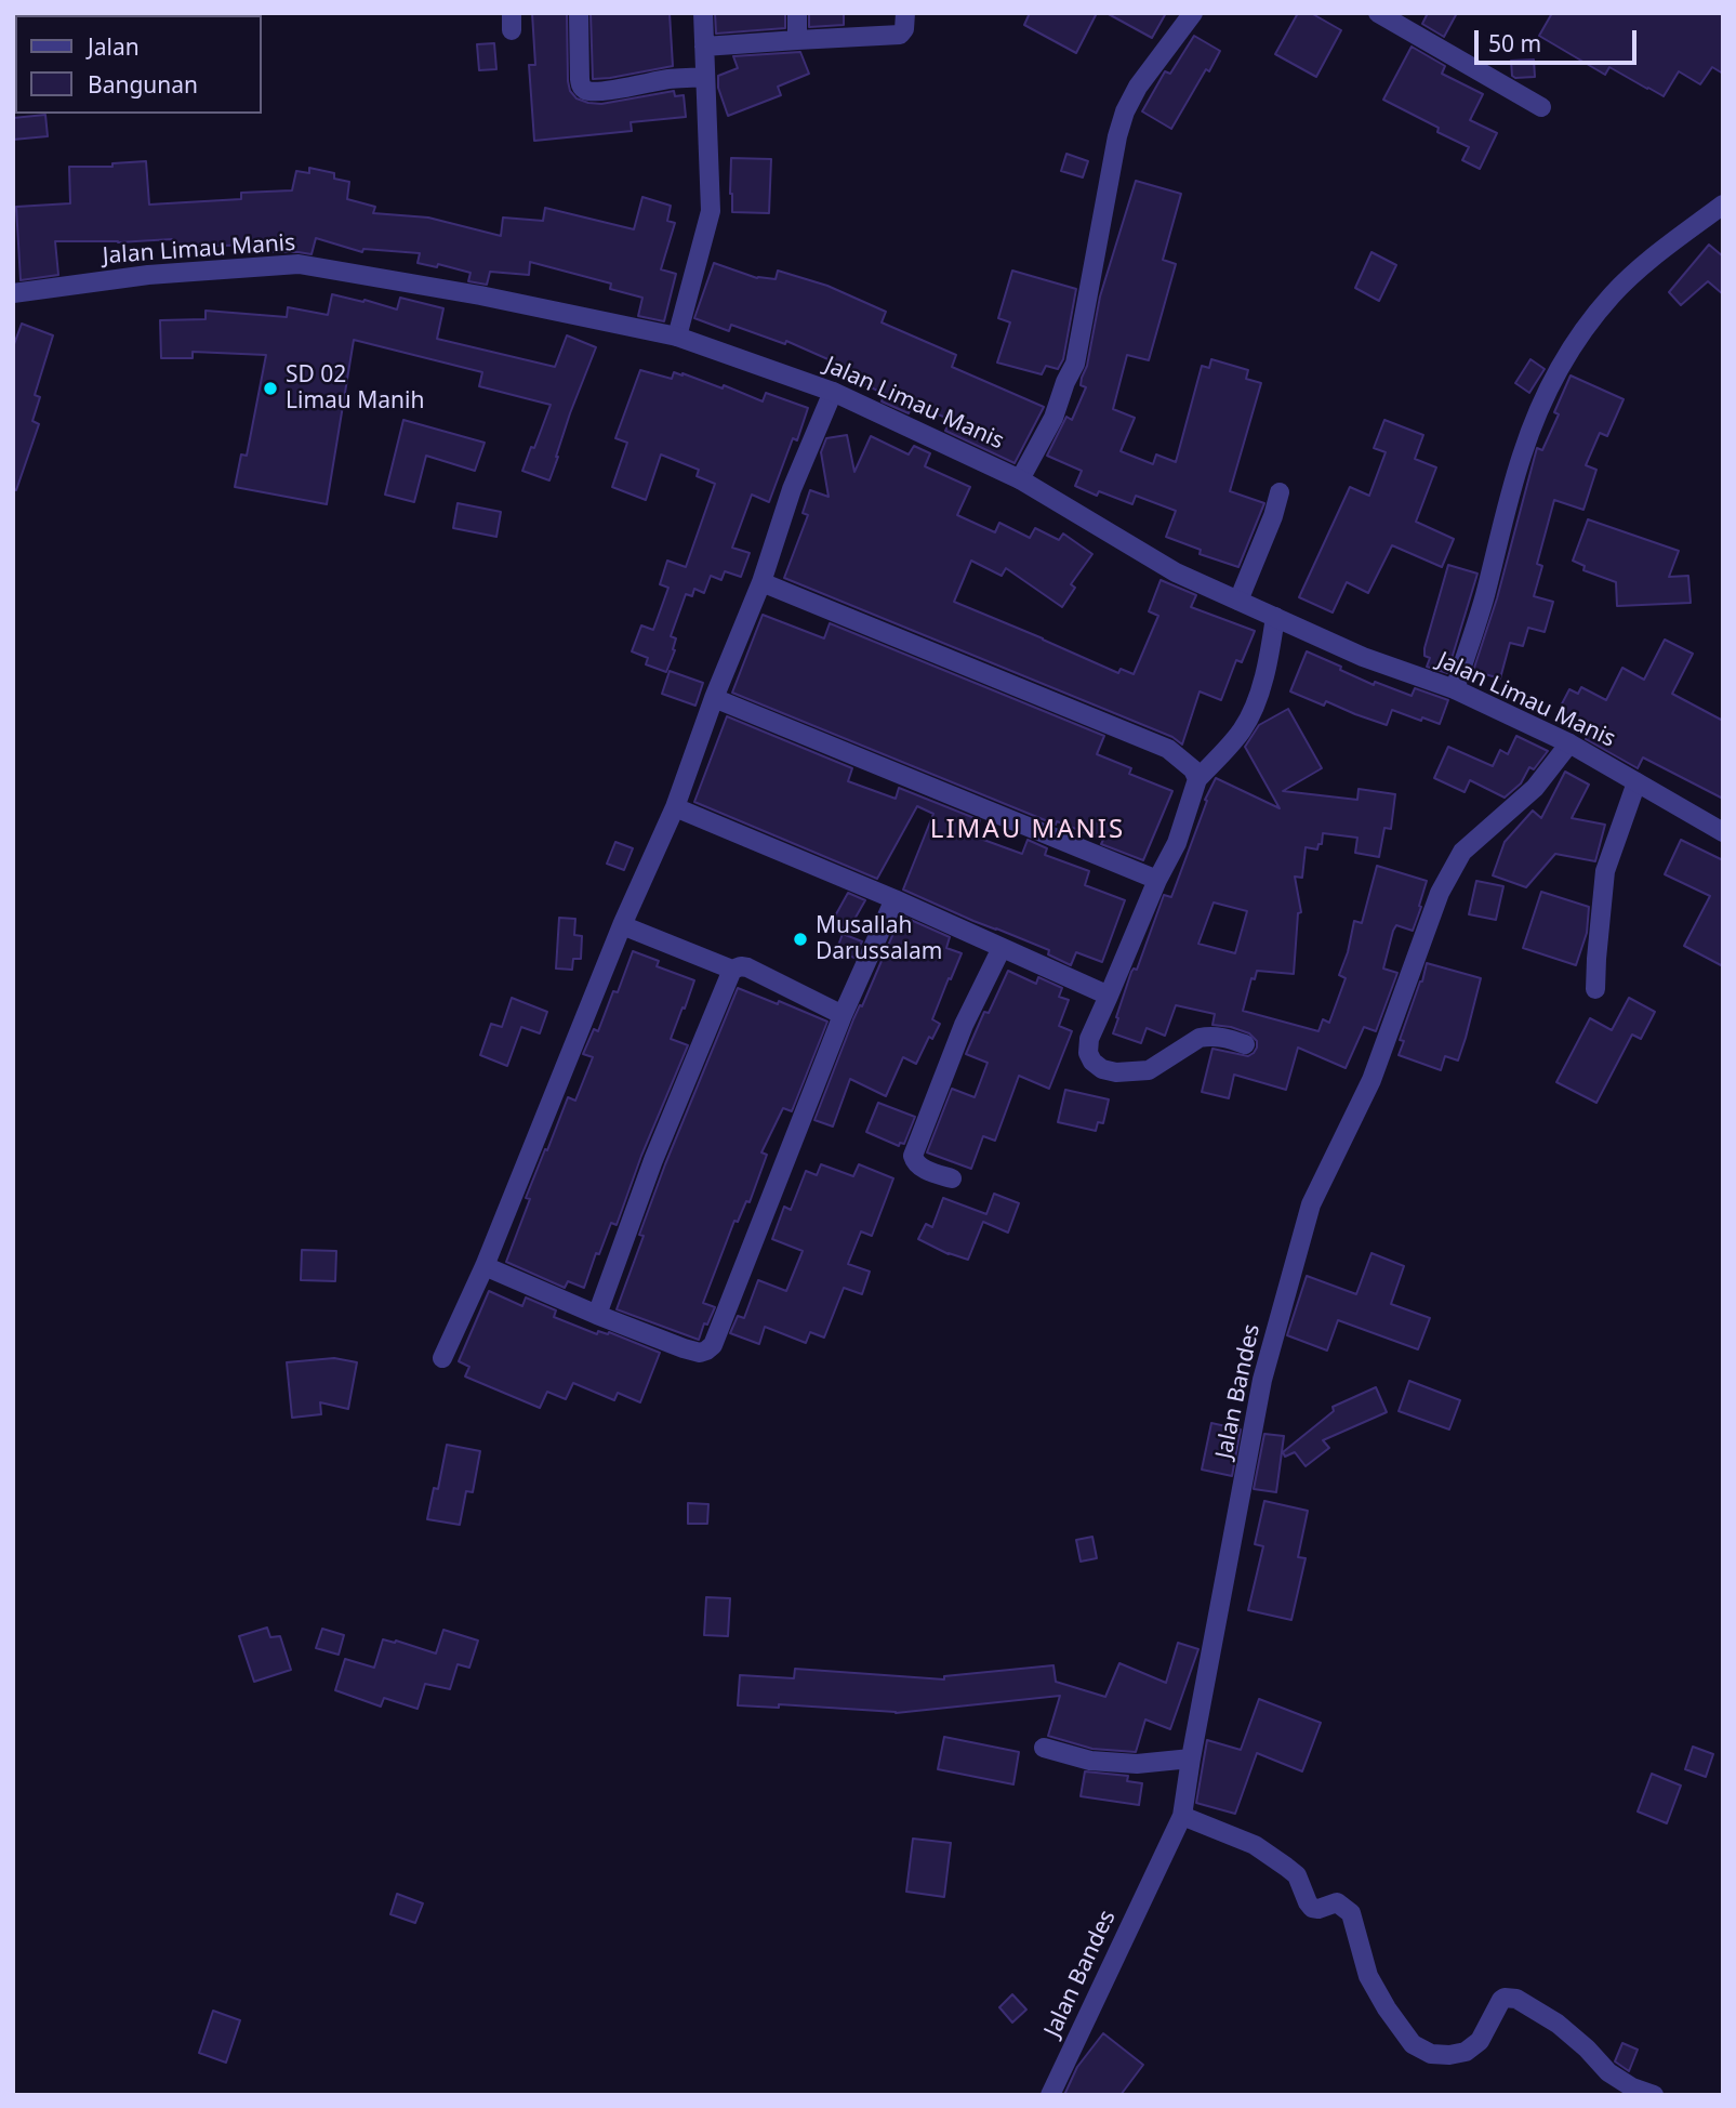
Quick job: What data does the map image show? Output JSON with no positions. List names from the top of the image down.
{
  "streets": {
    "street": ["Jalan Limau Manis", "Jalan Bandes"]
  },
  "crossings": [
    ["Jalan Limau Manis", "Jalan Bandes"]
  ],
  "districts": ["LIMAU MANIS"],
  "places": ["SD 02 Limau Manih", "Musallah Darussalam"],
  "legend": ["Jalan", "Bangunan"],
  "scale_bar": "50 m"
}
